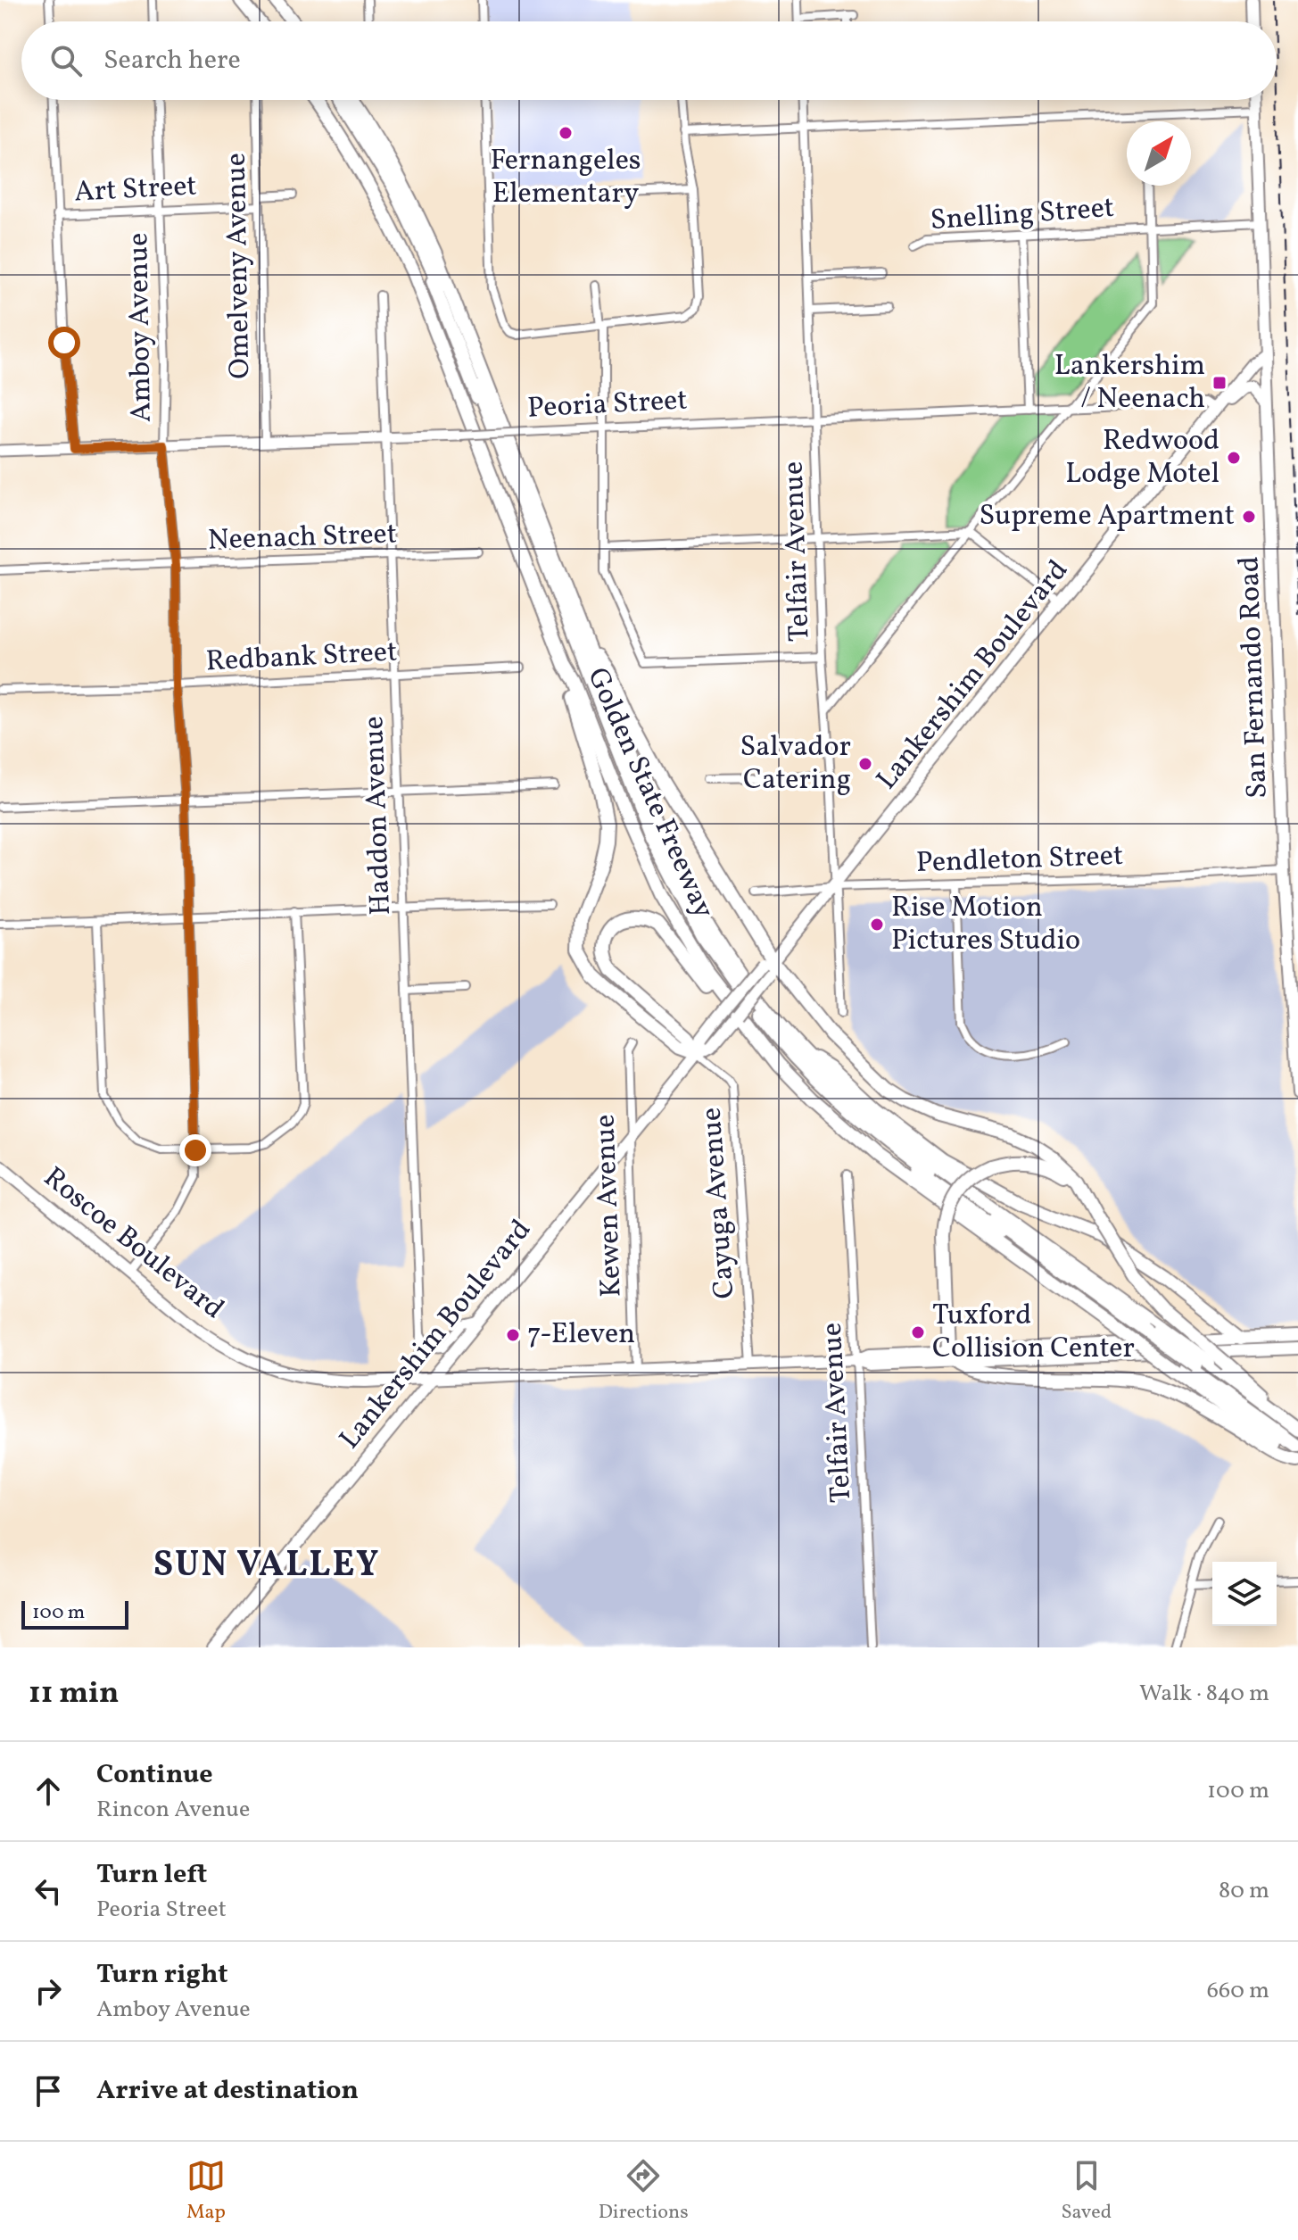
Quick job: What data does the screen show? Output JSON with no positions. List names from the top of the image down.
{
  "streets": {
    "highway": ["Golden State Freeway"],
    "main road": ["Lankershim Boulevard", "San Fernando Road", "Roscoe Boulevard"],
    "street": [
      "Art Street",
      "Snelling Street",
      "Omelveny Avenue",
      "Amboy Avenue",
      "Peoria Street",
      "Neenach Street",
      "Telfair Avenue",
      "Redbank Street",
      "Haddon Avenue",
      "Pendleton Street",
      "Cayuga Avenue",
      "Kewen Avenue"
    ]
  },
  "crossings": [
    ["Art Street", "Omelveny Avenue"],
    ["Art Street", "Amboy Avenue"],
    ["Snelling Street", "San Fernando Road"],
    ["Omelveny Avenue", "Peoria Street"],
    ["Amboy Avenue", "Peoria Street"],
    ["Amboy Avenue", "Neenach Street"],
    ["Amboy Avenue", "Redbank Street"],
    ["Amboy Avenue", "Roscoe Boulevard"],
    ["Peoria Street", "Telfair Avenue"],
    ["Peoria Street", "Lankershim Boulevard"],
    ["Peoria Street", "Haddon Avenue"],
    ["Neenach Street", "Haddon Avenue"],
    ["Telfair Avenue", "Lankershim Boulevard"],
    ["Telfair Avenue", "Pendleton Street"],
    ["Telfair Avenue", "Roscoe Boulevard"],
    ["Redbank Street", "Haddon Avenue"],
    ["Lankershim Boulevard", "San Fernando Road"],
    ["Lankershim Boulevard", "Pendleton Street"],
    ["Lankershim Boulevard", "Cayuga Avenue"],
    ["Lankershim Boulevard", "Kewen Avenue"],
    ["Lankershim Boulevard", "Roscoe Boulevard"],
    ["San Fernando Road", "Pendleton Street"],
    ["Haddon Avenue", "Roscoe Boulevard"],
    ["Cayuga Avenue", "Roscoe Boulevard"],
    ["Kewen Avenue", "Roscoe Boulevard"]
  ],
  "districts": ["SUN VALLEY"],
  "places": {
    "other": [
      "Fernangeles Elementary",
      "Redwood Lodge Motel",
      "Supreme Apartment",
      "Salvador Catering",
      "Rise Motion Pictures Studio",
      "Tuxford Collision Center",
      "7-Eleven"
    ],
    "transit": ["Lankershim / Neenach"]
  },
  "scale_bar": "100 m",
  "north": "top right",
  "page": {
    "search": "Search here",
    "scale": "100 m",
    "heading": ["11 min", "Walk · 840 m"],
    "list": [
      ["Continue", "Rincon Avenue", "100 m"],
      ["Turn left", "Peoria Street", "80 m"],
      ["Turn right", "Amboy Avenue", "660 m"],
      "Arrive at destination"
    ],
    "nav": ["Map", "Directions", "Saved"]
  }
}
